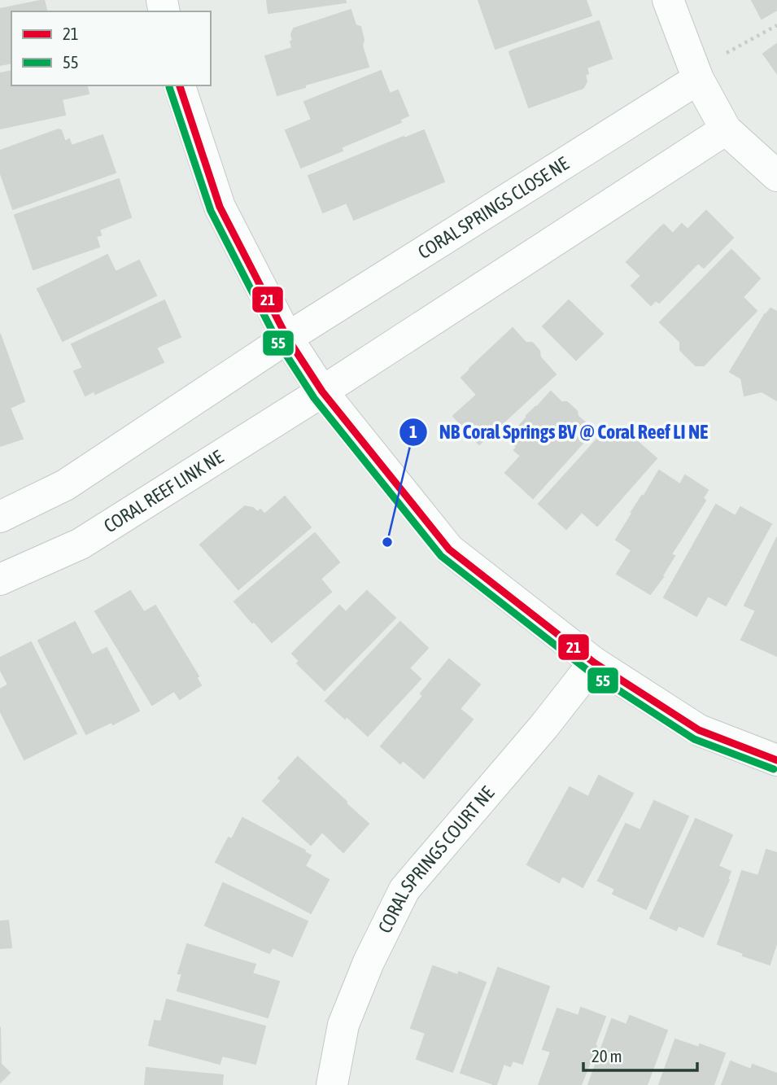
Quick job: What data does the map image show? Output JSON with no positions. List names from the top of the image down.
{
  "streets": {
    "street": ["CORAL SPRINGS CLOSE NE", "CORAL REEF LINK NE", "CORAL SPRINGS COURT NE"]
  },
  "places": ["NB Coral Springs BV @ Coral Reef LI NE"],
  "lines": ["transit line 21", "transit line 55"],
  "legend": ["21", "55"],
  "scale_bar": "20 m"
}
